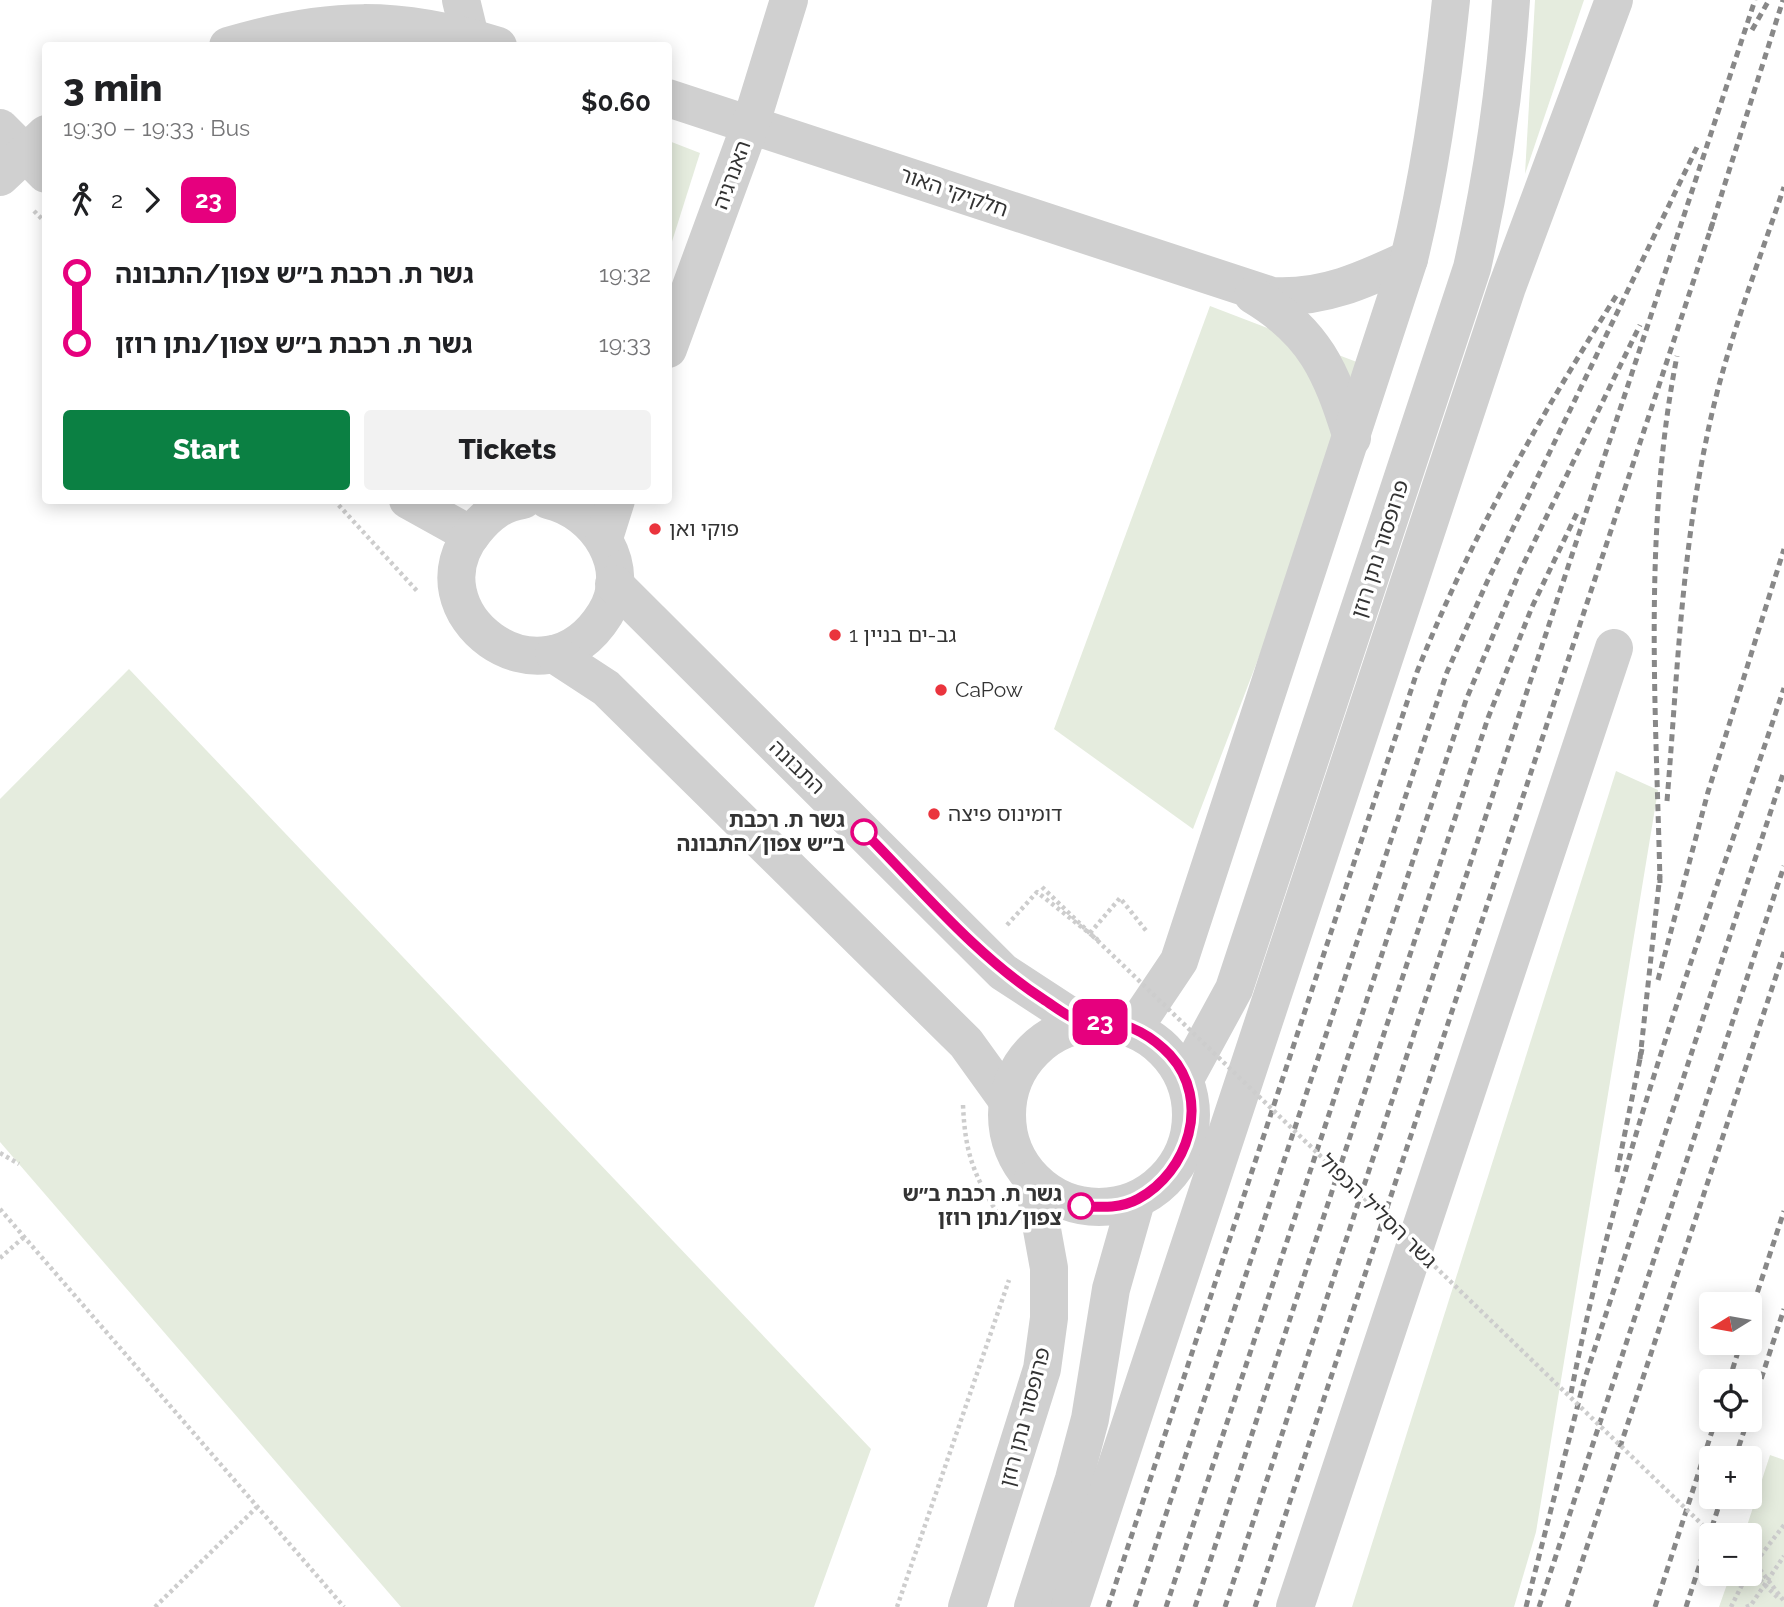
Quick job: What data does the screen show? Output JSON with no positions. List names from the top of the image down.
{
  "streets": {
    "street": [
      "האנרגיה",
      "חלקיקי האור",
      "פרופסור נתן רוזן",
      "התבונה"
    ],
    "path": ["גשר הסליל הכפול"]
  },
  "crossings": [
    ["האנרגיה", "חלקיקי האור"],
    ["פרופסור נתן רוזן", "התבונה"]
  ],
  "places": [
    "פוקי ואן",
    "גב-ים בניין 1",
    "CaPow",
    "דומינוס פיצה",
    "גשר ת. רכבת ב״ש צפון/התבונה",
    "גשר ת. רכבת ב״ש צפון/נתן רוזן"
  ],
  "lines": ["bus line 23"],
  "north": "left",
  "page": {
    "on_map": "23",
    "heading": ["3 min", "19:30 – 19:33 · Bus", "$0.60"],
    "legs": ["2", "23"],
    "list": [
      {
        "name": "גשר ת. רכבת ב״ש צפון/התבונה",
        "value": "19:32"
      },
      {
        "name": "גשר ת. רכבת ב״ש צפון/נתן רוזן",
        "value": "19:33"
      }
    ],
    "buttons": ["Start", "Tickets"],
    "map_buttons": ["+", "−"]
  }
}
